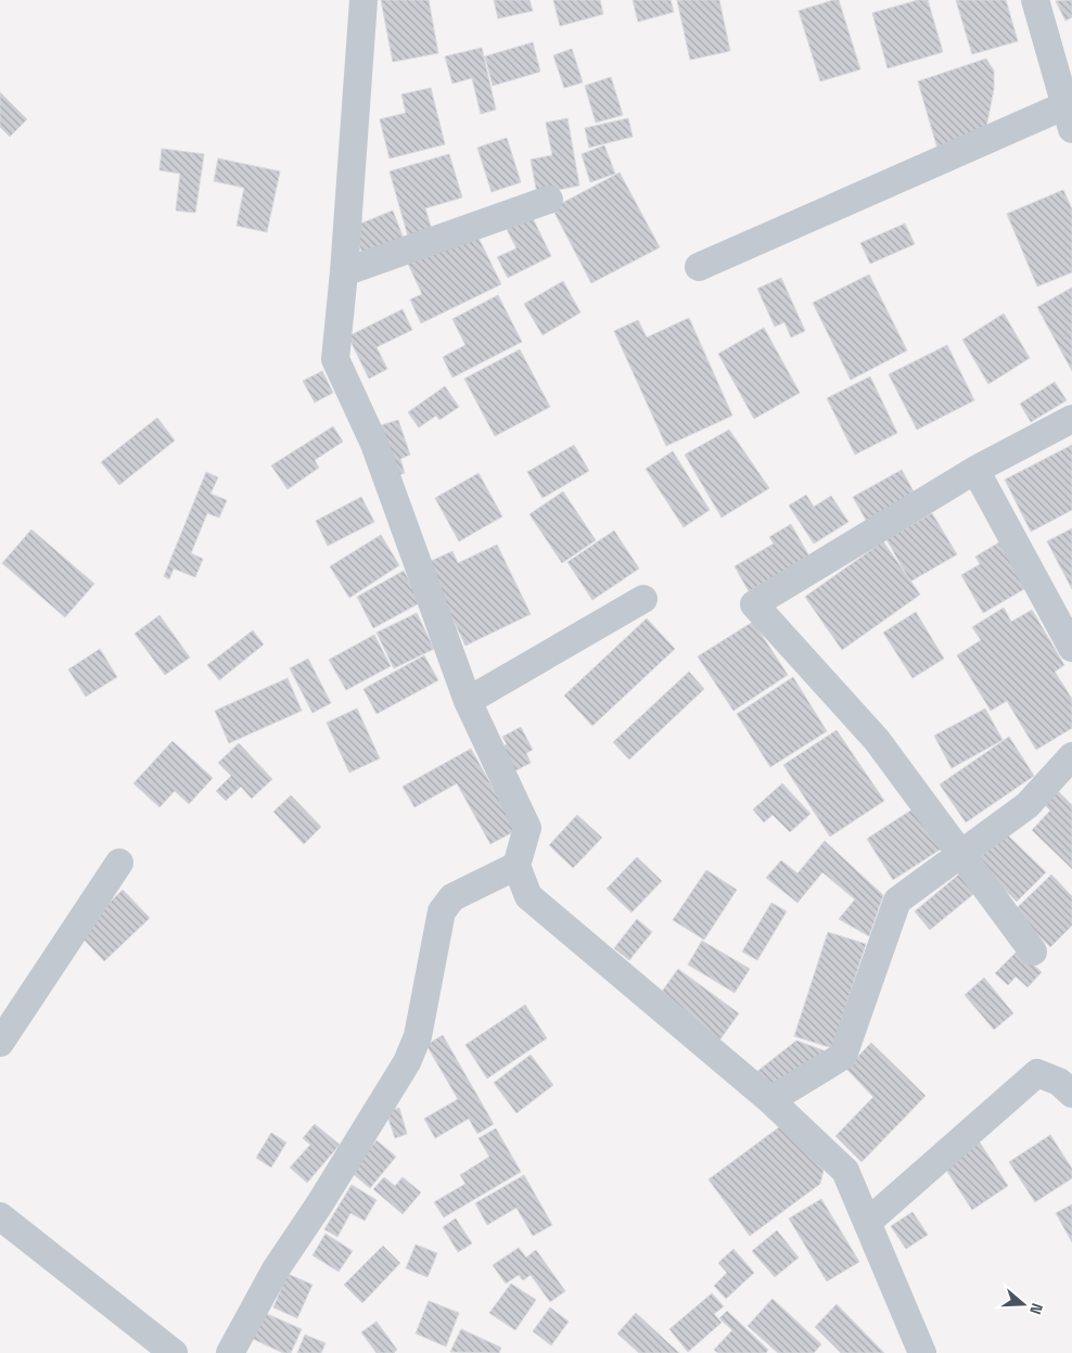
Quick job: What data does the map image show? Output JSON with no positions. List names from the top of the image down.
{
  "north": "right"
}
